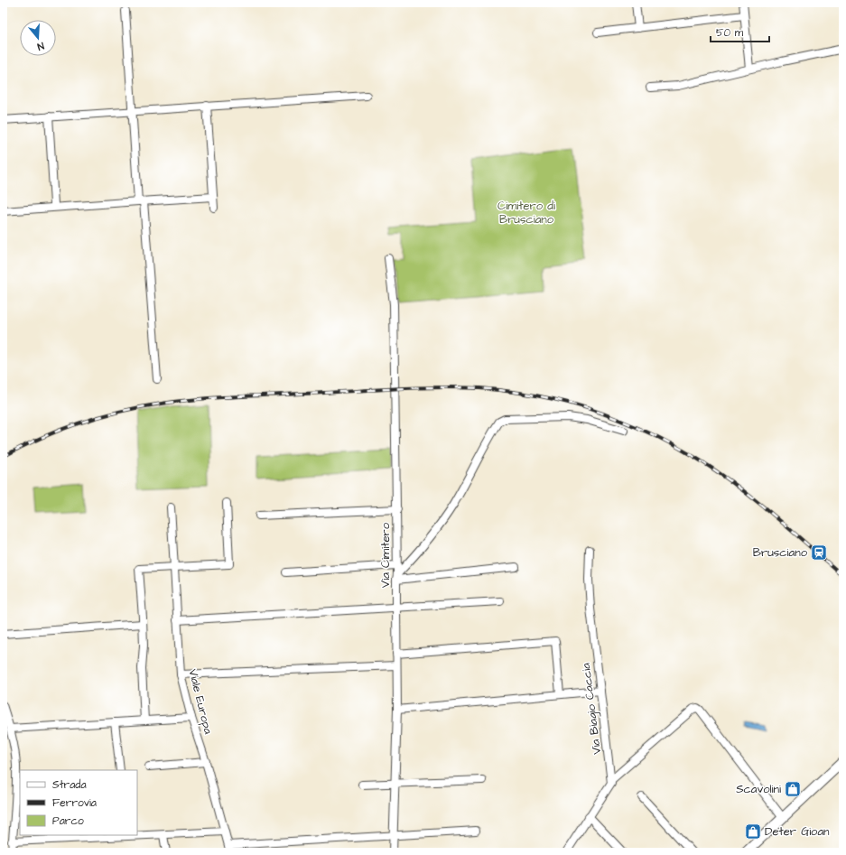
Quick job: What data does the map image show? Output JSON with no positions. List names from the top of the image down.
{
  "streets": {
    "street": ["Via Cimitero", "Viale Europa", "Via Biagio Caccia"]
  },
  "parks": ["Cimitero di Brusciano"],
  "places": {
    "station": ["Brusciano"],
    "shop": ["Scavolini", "Deter Gioan"]
  },
  "legend": ["Strada", "Ferrovia", "Parco"],
  "scale_bar": "50 m",
  "north": "bottom"
}
